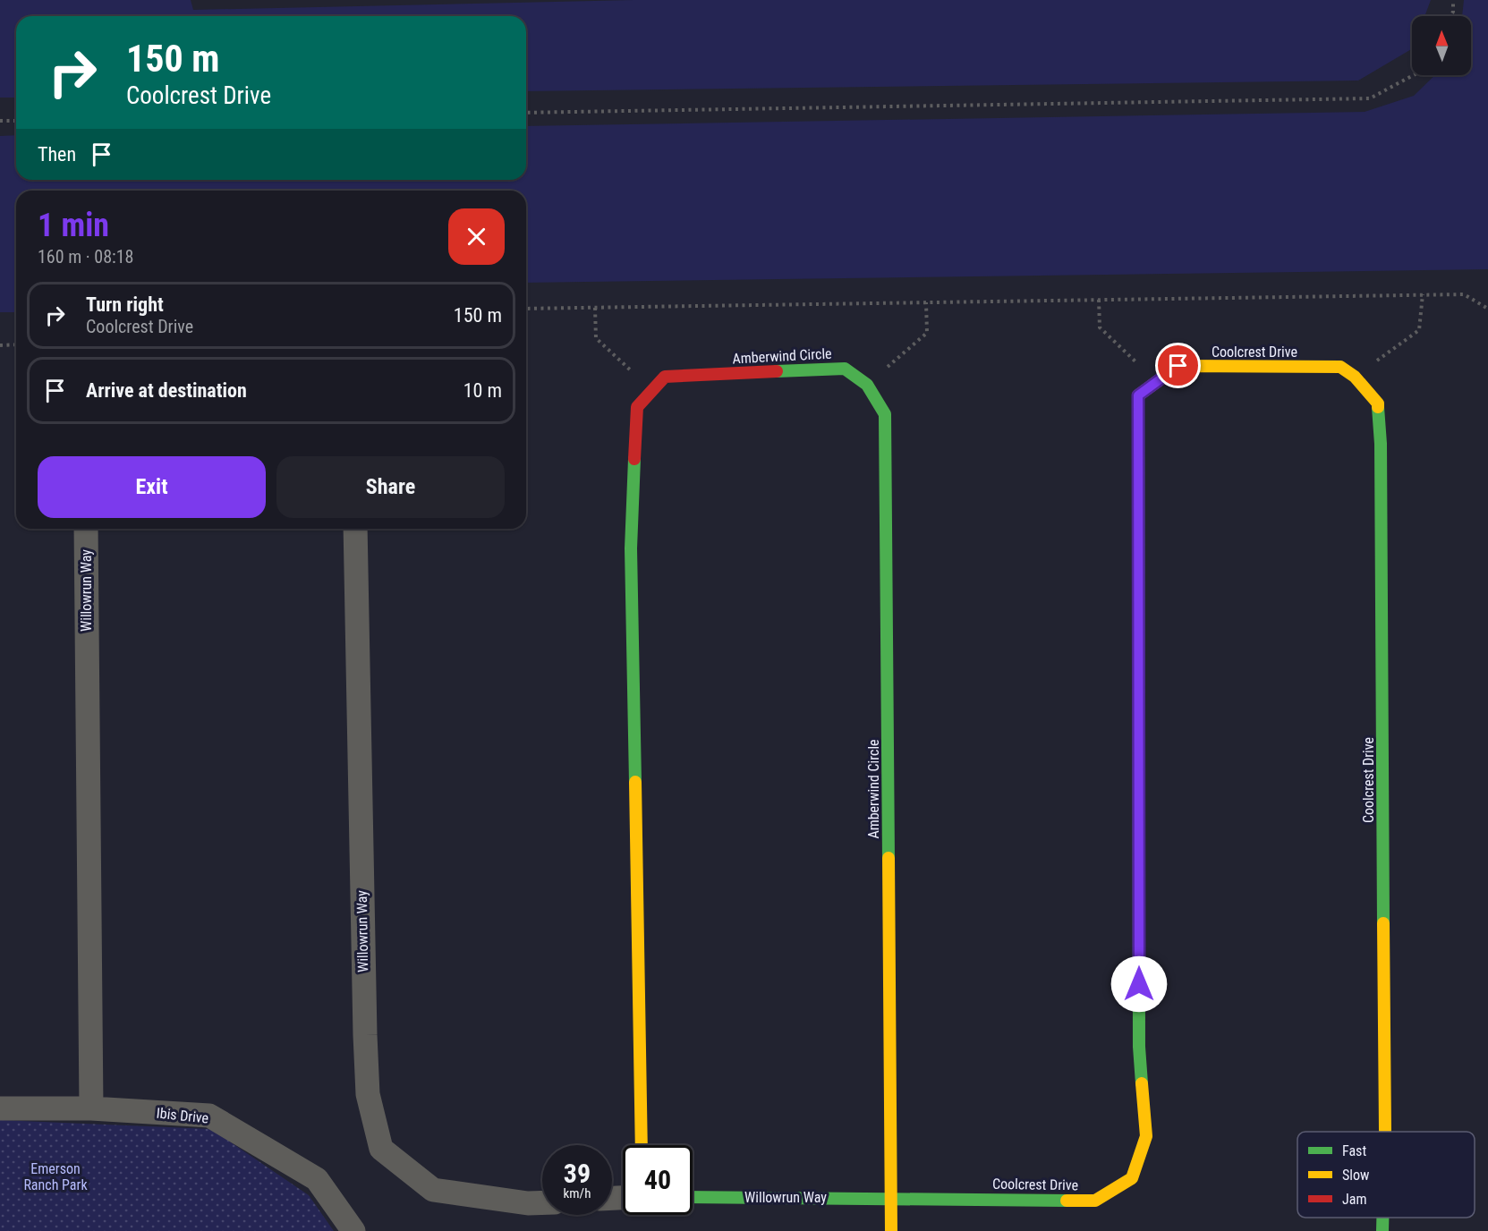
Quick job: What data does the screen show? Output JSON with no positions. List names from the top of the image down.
{
  "streets": {
    "street": [
      "Coolcrest Drive",
      "Amberwind Circle",
      "Willowrun Way",
      "Ibis Drive"
    ]
  },
  "crossings": [
    ["Coolcrest Drive", "Amberwind Circle"],
    ["Coolcrest Drive", "Willowrun Way"],
    ["Amberwind Circle", "Willowrun Way"],
    ["Willowrun Way", "Ibis Drive"]
  ],
  "parks": ["Emerson Ranch Park"],
  "legend": ["Fast", "Slow", "Jam"],
  "north": "top",
  "page": {
    "turn": ["150 m", "Coolcrest Drive"],
    "then": "Then",
    "heading": ["1 min", "160 m · 08:18"],
    "list": [
      {
        "name": "Turn right",
        "note": "Coolcrest Drive",
        "value": "150 m"
      },
      {
        "name": "Arrive at destination",
        "value": "10 m"
      }
    ],
    "buttons": ["Exit", "Share"],
    "speed": "39 km/h",
    "limit": "40"
  }
}
